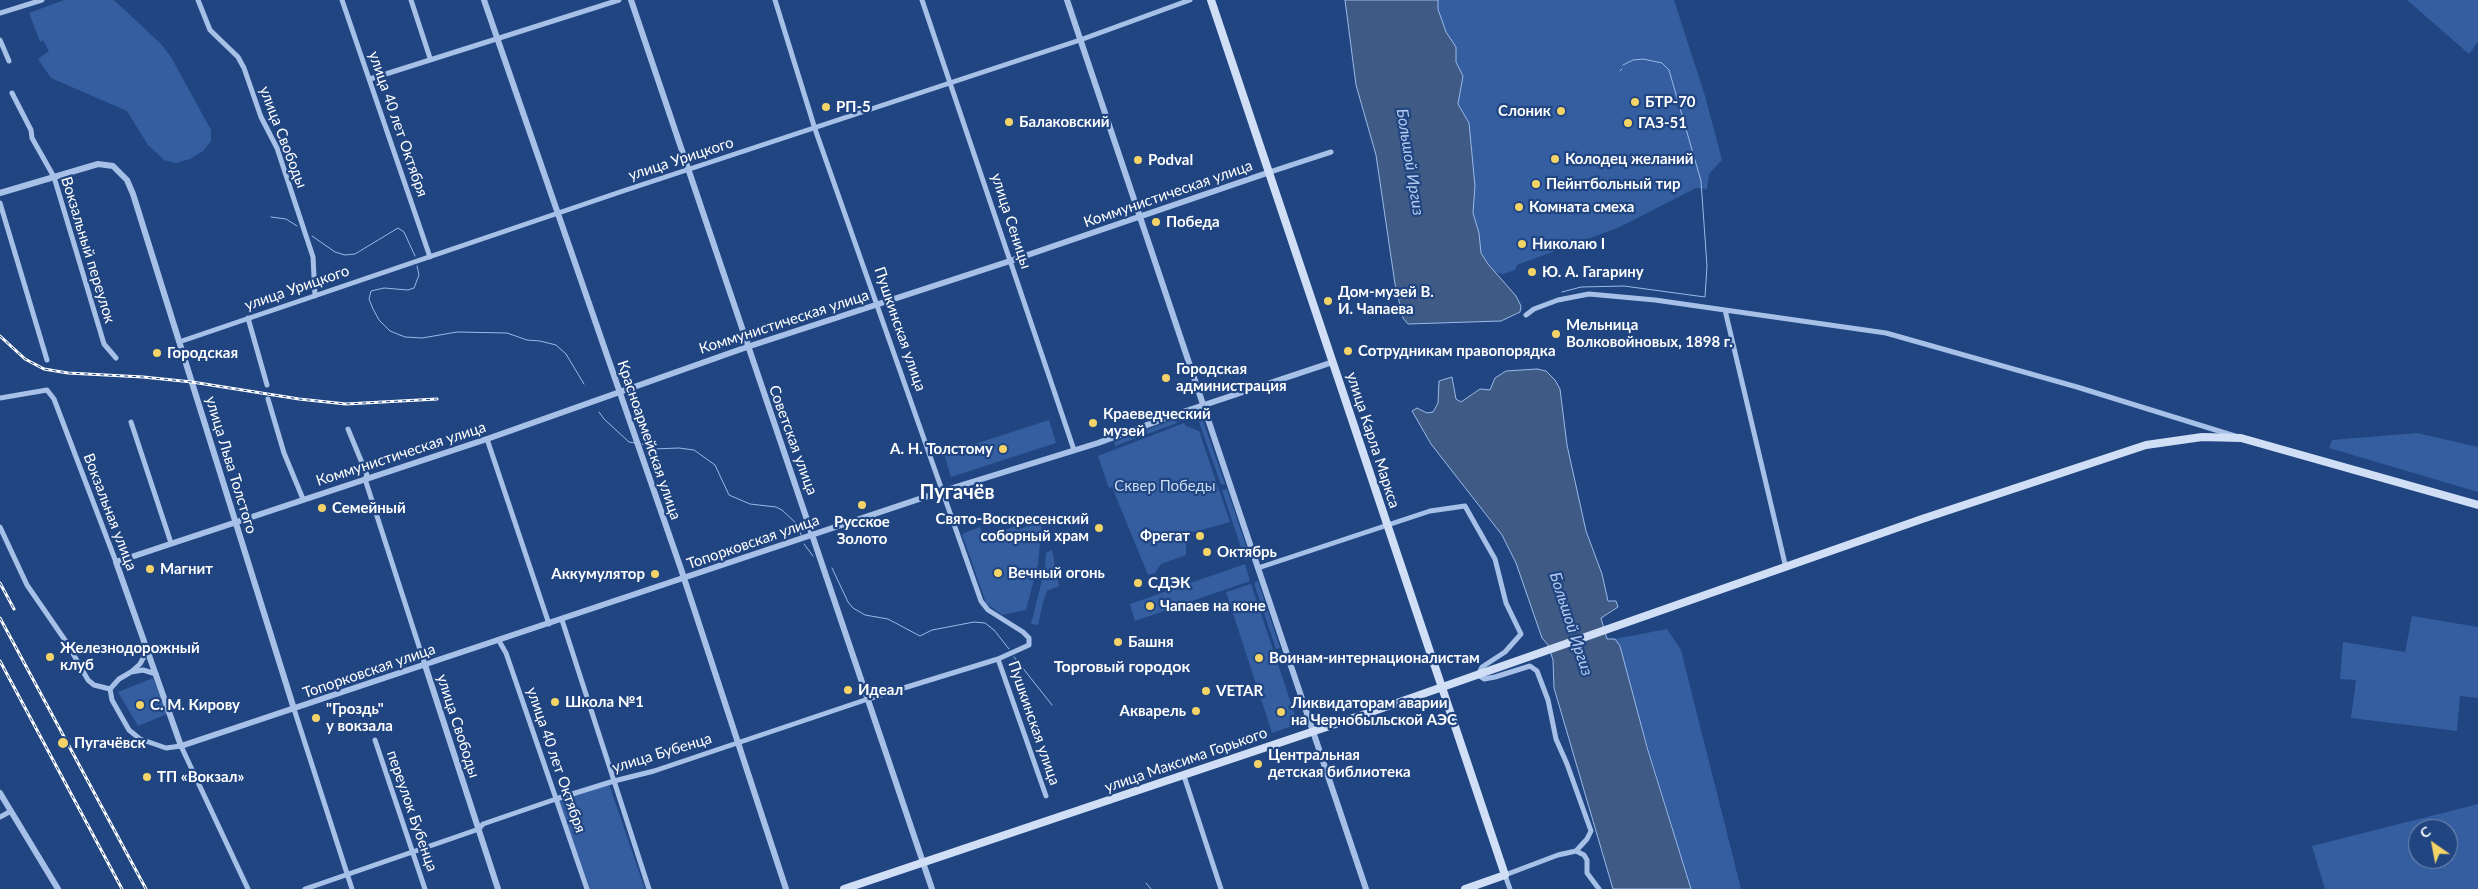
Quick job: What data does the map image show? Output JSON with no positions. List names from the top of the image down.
{
  "streets": {
    "main road": ["улица Карла Маркса", "улица Максима Горького"],
    "street": [
      "улица 40 лет Октября",
      "улица Свободы",
      "улица Урицкого",
      "Коммунистическая улица",
      "улица Сеницы",
      "Вокзальный переулок",
      "Пушкинская улица",
      "Красноармейская улица",
      "Советская улица",
      "улица Льва Толстого",
      "Вокзальная улица",
      "Топорковская улица",
      "улица Бубенца",
      "переулок Бубенца"
    ]
  },
  "crossings": [
    ["улица 40 лет Октября", "улица Урицкого"],
    ["улица 40 лет Октября", "Топорковская улица"],
    ["улица 40 лет Октября", "улица Бубенца"],
    ["улица Свободы", "улица Урицкого"],
    ["улица Свободы", "Коммунистическая улица"],
    ["улица Свободы", "Топорковская улица"],
    ["улица Свободы", "улица Бубенца"],
    ["улица Урицкого", "улица Сеницы"],
    ["улица Урицкого", "Пушкинская улица"],
    ["улица Урицкого", "Красноармейская улица"],
    ["улица Урицкого", "Советская улица"],
    ["улица Урицкого", "улица Льва Толстого"],
    ["Коммунистическая улица", "улица Сеницы"],
    ["Коммунистическая улица", "Пушкинская улица"],
    ["Коммунистическая улица", "Красноармейская улица"],
    ["Коммунистическая улица", "Советская улица"],
    ["Коммунистическая улица", "улица Карла Маркса"],
    ["Коммунистическая улица", "улица Льва Толстого"],
    ["улица Сеницы", "Топорковская улица"],
    ["Вокзальный переулок", "улица Льва Толстого"],
    ["Пушкинская улица", "Топорковская улица"],
    ["Пушкинская улица", "улица Бубенца"],
    ["Красноармейская улица", "Топорковская улица"],
    ["Красноармейская улица", "улица Бубенца"],
    ["Советская улица", "Топорковская улица"],
    ["Советская улица", "улица Бубенца"],
    ["Советская улица", "улица Максима Горького"],
    ["улица Карла Маркса", "Топорковская улица"],
    ["улица Карла Маркса", "улица Максима Горького"],
    ["улица Льва Толстого", "Топорковская улица"],
    ["улица Льва Толстого", "улица Бубенца"],
    ["Вокзальная улица", "Топорковская улица"],
    ["улица Бубенца", "переулок Бубенца"]
  ],
  "districts": ["Пугачёв", "Торговый городок"],
  "water": ["Большой Иргиз"],
  "parks": ["Сквер Победы"],
  "places": [
    "БТР-70",
    "РП-5",
    "Слоник",
    "Балаковский",
    "ГАЗ-51",
    "Колодец желаний",
    "Podval",
    "Пейнтбольный тир",
    "Комната смеха",
    "Победа",
    "Николаю I",
    "Ю. А. Гагарину",
    "Дом-музей В. И. Чапаева",
    "Мельница Волковойновых, 1898 г.",
    "Сотрудникам правопорядка",
    "Городская",
    "Городская администрация",
    "Краеведческий музей",
    "А. Н. Толстому",
    "Русское Золото",
    "Семейный",
    "Свято-Воскресенский соборный храм",
    "Фрегат",
    "Октябрь",
    "Магнит",
    "Вечный огонь",
    "Аккумулятор",
    "СДЭК",
    "Чапаев на коне",
    "Башня",
    "Железнодорожный клуб",
    "Воинам-интернационалистам",
    "Идеал",
    "VETAR",
    "Школа №1",
    "С. М. Кирову",
    "Акварель",
    "Ликвидаторам аварии на Чернобыльской АЭС",
    "\"Гроздь\" у вокзала",
    "Пугачёвск",
    "Центральная детская библиотека",
    "ТП «Вокзал»"
  ],
  "north": "top left"
}
